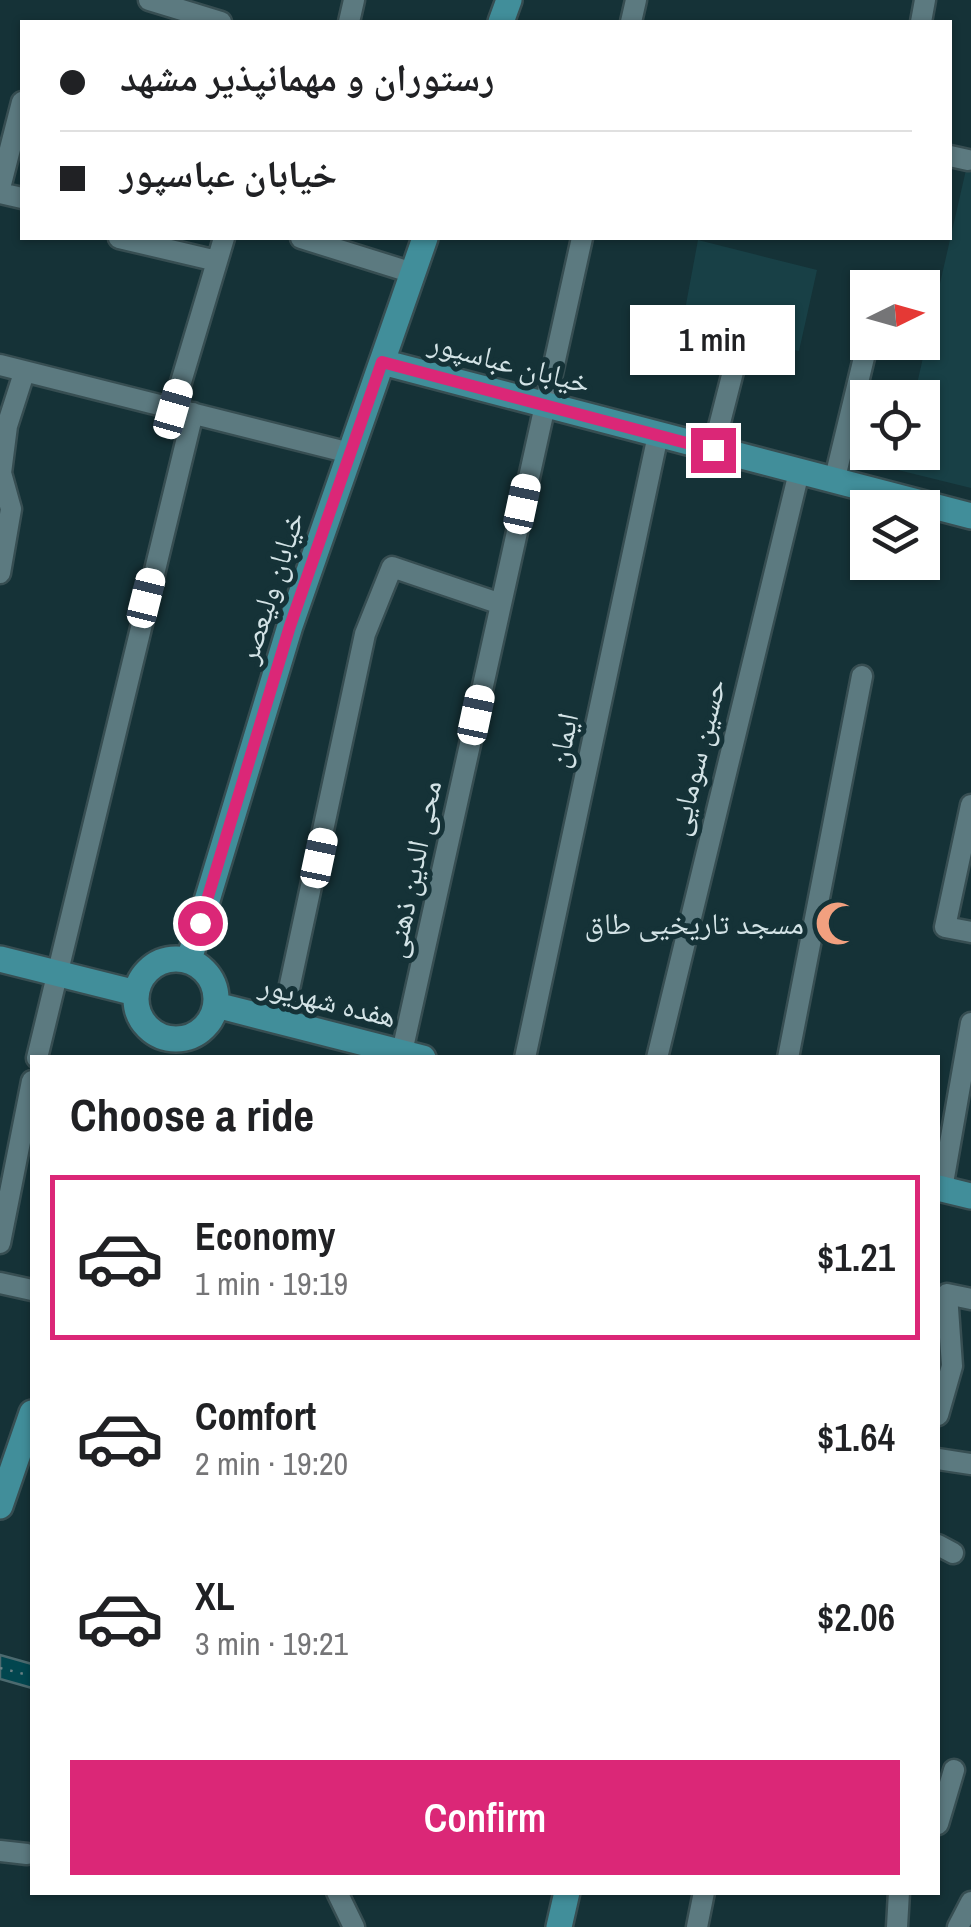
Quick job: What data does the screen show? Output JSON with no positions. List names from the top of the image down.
{
  "streets": {
    "main road": ["خیابان عباسپور", "خیابان ولیعصر", "هفده شهریور"],
    "street": ["ایمان", "حسین سومایی", "محی الدین ذهنی"]
  },
  "crossings": [
    ["خیابان عباسپور", "خیابان ولیعصر"],
    ["خیابان عباسپور", "ایمان"],
    ["خیابان عباسپور", "حسین سومایی"],
    ["خیابان عباسپور", "محی الدین ذهنی"],
    ["خیابان ولیعصر", "هفده شهریور"],
    ["محی الدین ذهنی", "هفده شهریور"]
  ],
  "places": {
    "mosque": ["مسجد تاریخیی طاق"]
  },
  "north": "right",
  "page": {
    "banner": ["رستوران و مهمانپذیر مشهد", "خیابان عباسپور"],
    "bubble": "1 min",
    "heading": "Choose a ride",
    "list": [
      {
        "name": "Economy",
        "note": "1 min · 19:19",
        "value": "$1.21"
      },
      {
        "name": "Comfort",
        "note": "2 min · 19:20",
        "value": "$1.64"
      },
      {
        "name": "XL",
        "note": "3 min · 19:21",
        "value": "$2.06"
      }
    ],
    "buttons": "Confirm"
  }
}
